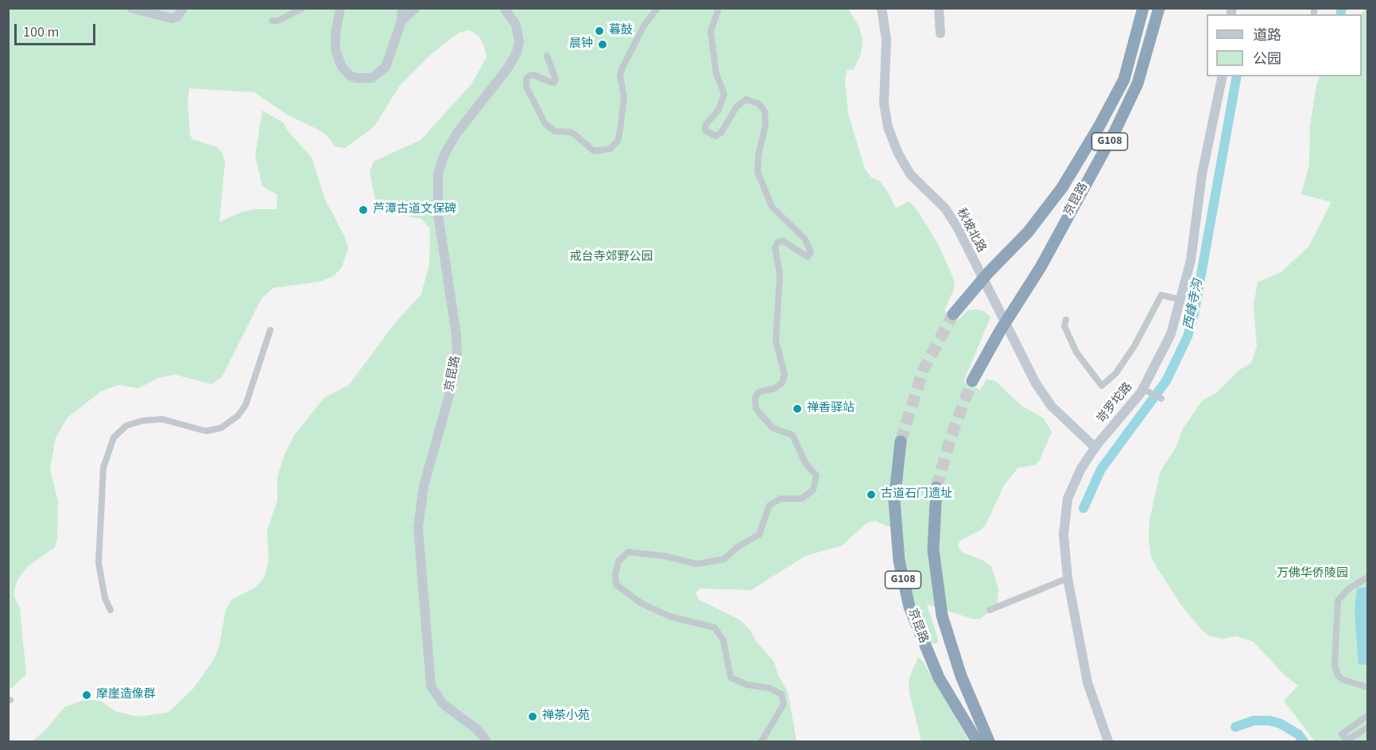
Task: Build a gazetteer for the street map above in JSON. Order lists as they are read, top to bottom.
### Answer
{
  "streets": {
    "highway": ["G108", "京昆路"],
    "street": ["秋坡北路", "岢罗坨路"]
  },
  "crossings": [
    ["秋坡北路", "岢罗坨路"]
  ],
  "water": ["西峰寺沟"],
  "parks": ["戒台寺郊野公园", "万佛华侨陵园"],
  "places": [
    "暮鼓",
    "晨钟",
    "芦潭古道文保碑",
    "禅香驿站",
    "古道石门遗址",
    "摩崖造像群",
    "禅茶小苑"
  ],
  "legend": ["道路", "公园"],
  "scale_bar": "100 m"
}
